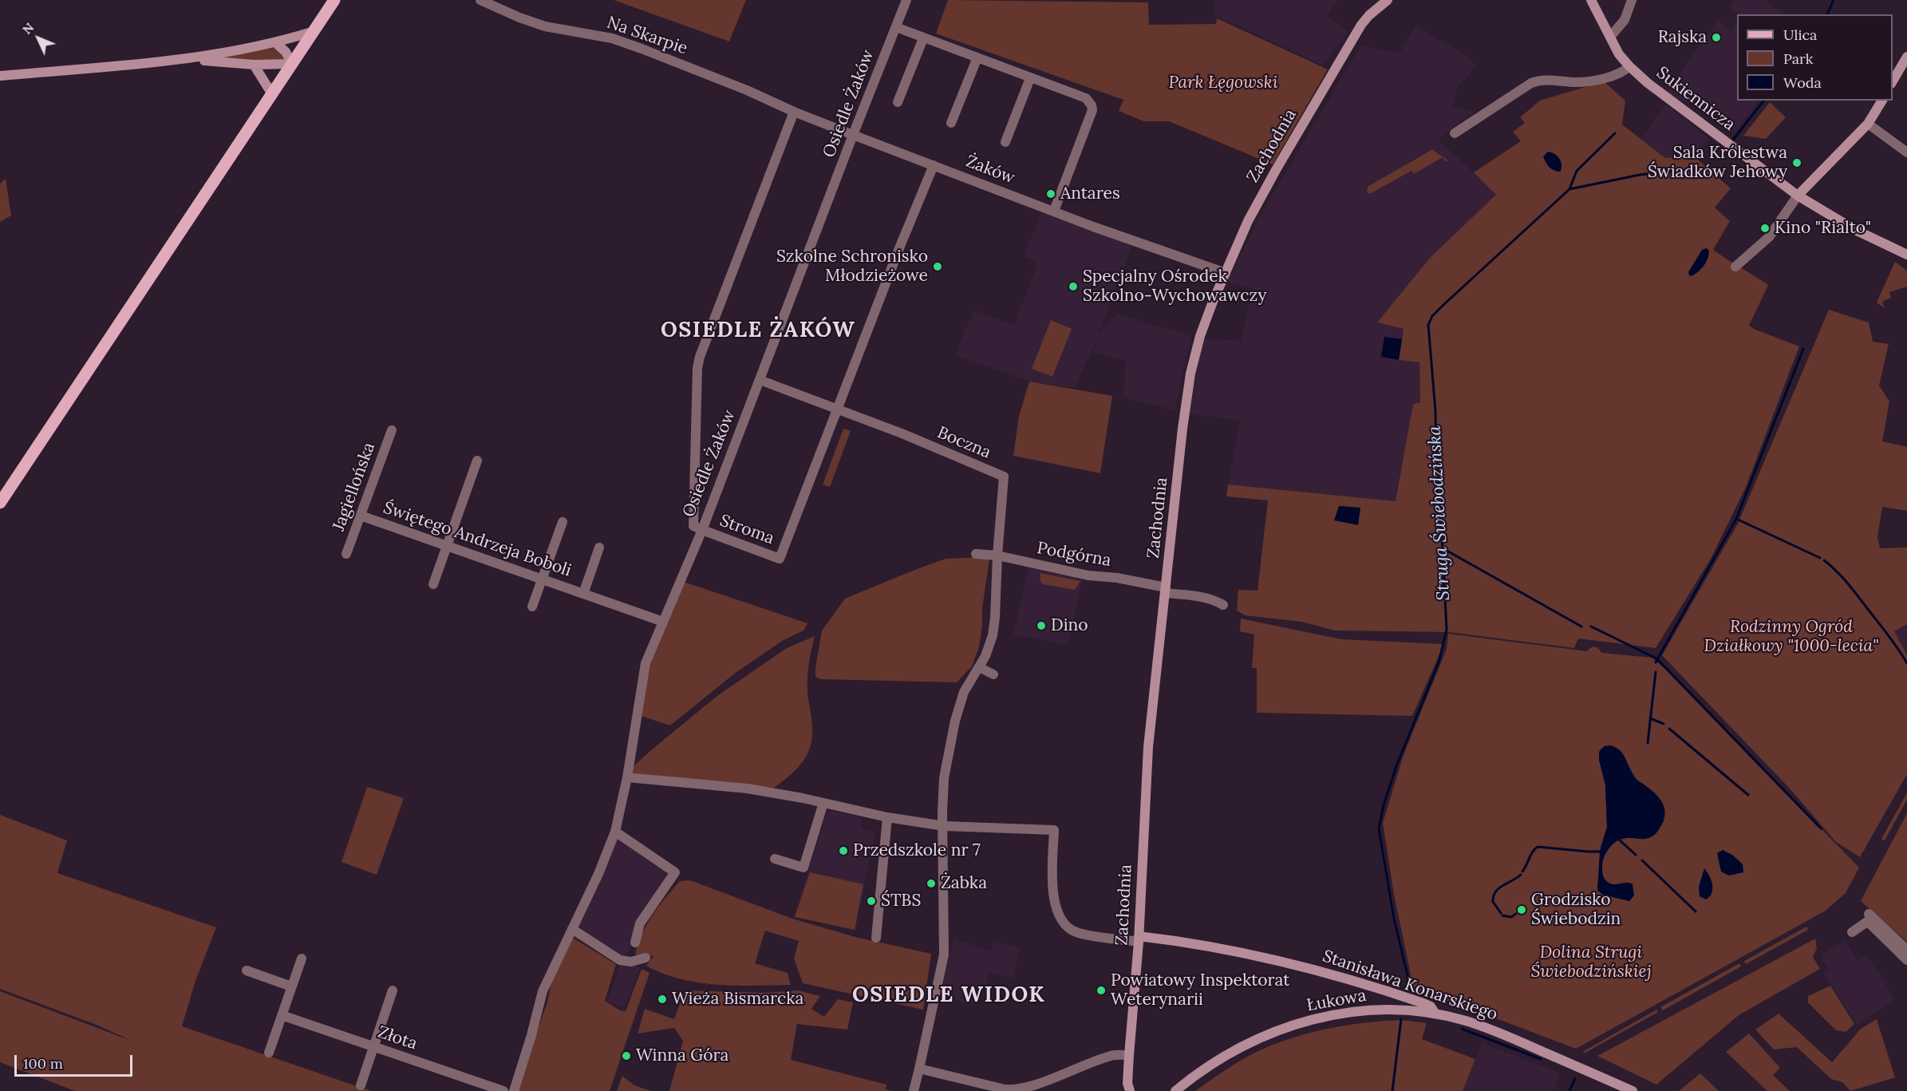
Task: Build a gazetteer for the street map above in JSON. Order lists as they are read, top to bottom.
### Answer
{
  "streets": {
    "street": [
      "Na Skarpie",
      "Sukiennicza",
      "Osiedle Żaków",
      "Zachodnia",
      "Żaków",
      "Boczna",
      "Jagiellońska",
      "Stroma",
      "Świętego Andrzeja Boboli",
      "Podgórna",
      "Stanisława Konarskiego",
      "Łukowa",
      "Złota"
    ]
  },
  "crossings": [
    ["Na Skarpie", "Żaków"],
    ["Osiedle Żaków", "Żaków"],
    ["Osiedle Żaków", "Stroma"],
    ["Zachodnia", "Żaków"],
    ["Zachodnia", "Podgórna"],
    ["Zachodnia", "Stanisława Konarskiego"],
    ["Boczna", "Stroma"],
    ["Boczna", "Podgórna"],
    ["Jagiellońska", "Świętego Andrzeja Boboli"],
    ["Stanisława Konarskiego", "Łukowa"]
  ],
  "districts": ["OSIEDLE ŻAKÓW", "OSIEDLE WIDOK"],
  "water": ["Struga Świebodzińska"],
  "parks": ["Park Łęgowski", "Rodzinny Ogród Działkowy \"1000-lecia\"", "Dolina Strugi Świebodzińskiej"],
  "places": [
    "Rajska",
    "Sala Królestwa Świadków Jehowy",
    "Antares",
    "Kino \"Rialto\"",
    "Szkolne Schronisko Młodzieżowe",
    "Specjalny Ośrodek Szkolno-Wychowawczy",
    "Dino",
    "Przedszkole nr 7",
    "Żabka",
    "ŚTBS",
    "Grodzisko Świebodzin",
    "Powiatowy Inspektorat Weterynarii",
    "Wieża Bismarcka",
    "Winna Góra"
  ],
  "legend": ["Ulica", "Park", "Woda"],
  "scale_bar": "100 m",
  "north": "top left"
}
